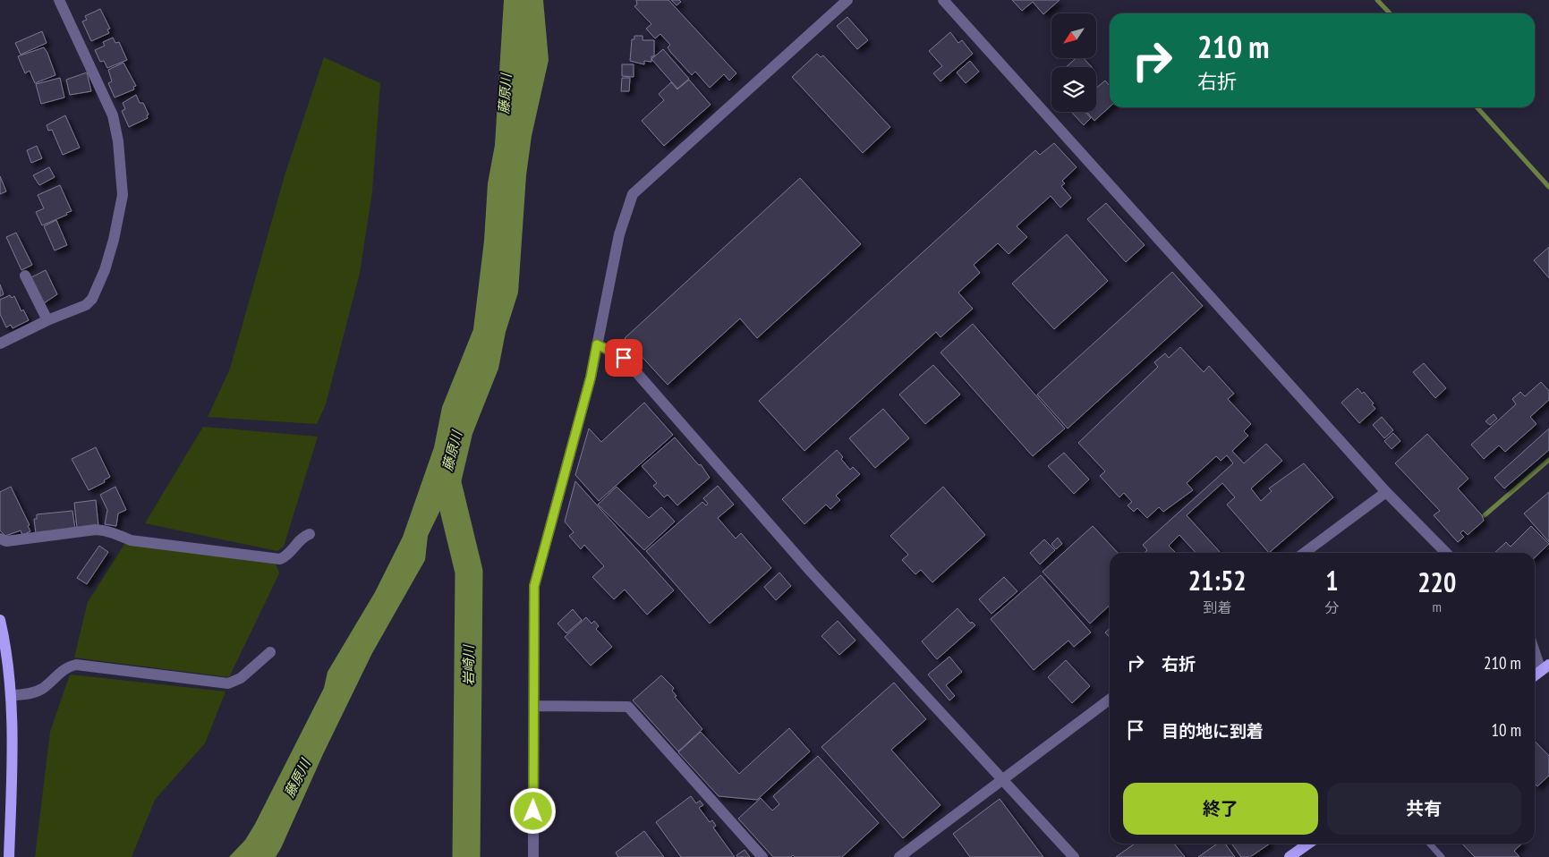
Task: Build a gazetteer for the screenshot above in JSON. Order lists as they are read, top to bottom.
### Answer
{
  "water": ["藤原川", "岩崎川"],
  "north": "bottom left",
  "page": {
    "turn": ["210 m", "右折"],
    "eta": [
      "21:52",
      "到着",
      "1",
      "分",
      "220",
      "m"
    ],
    "list": [
      {
        "name": "右折",
        "value": "210 m"
      },
      {
        "name": "目的地に到着",
        "value": "10 m"
      }
    ],
    "buttons": ["終了", "共有"]
  }
}
